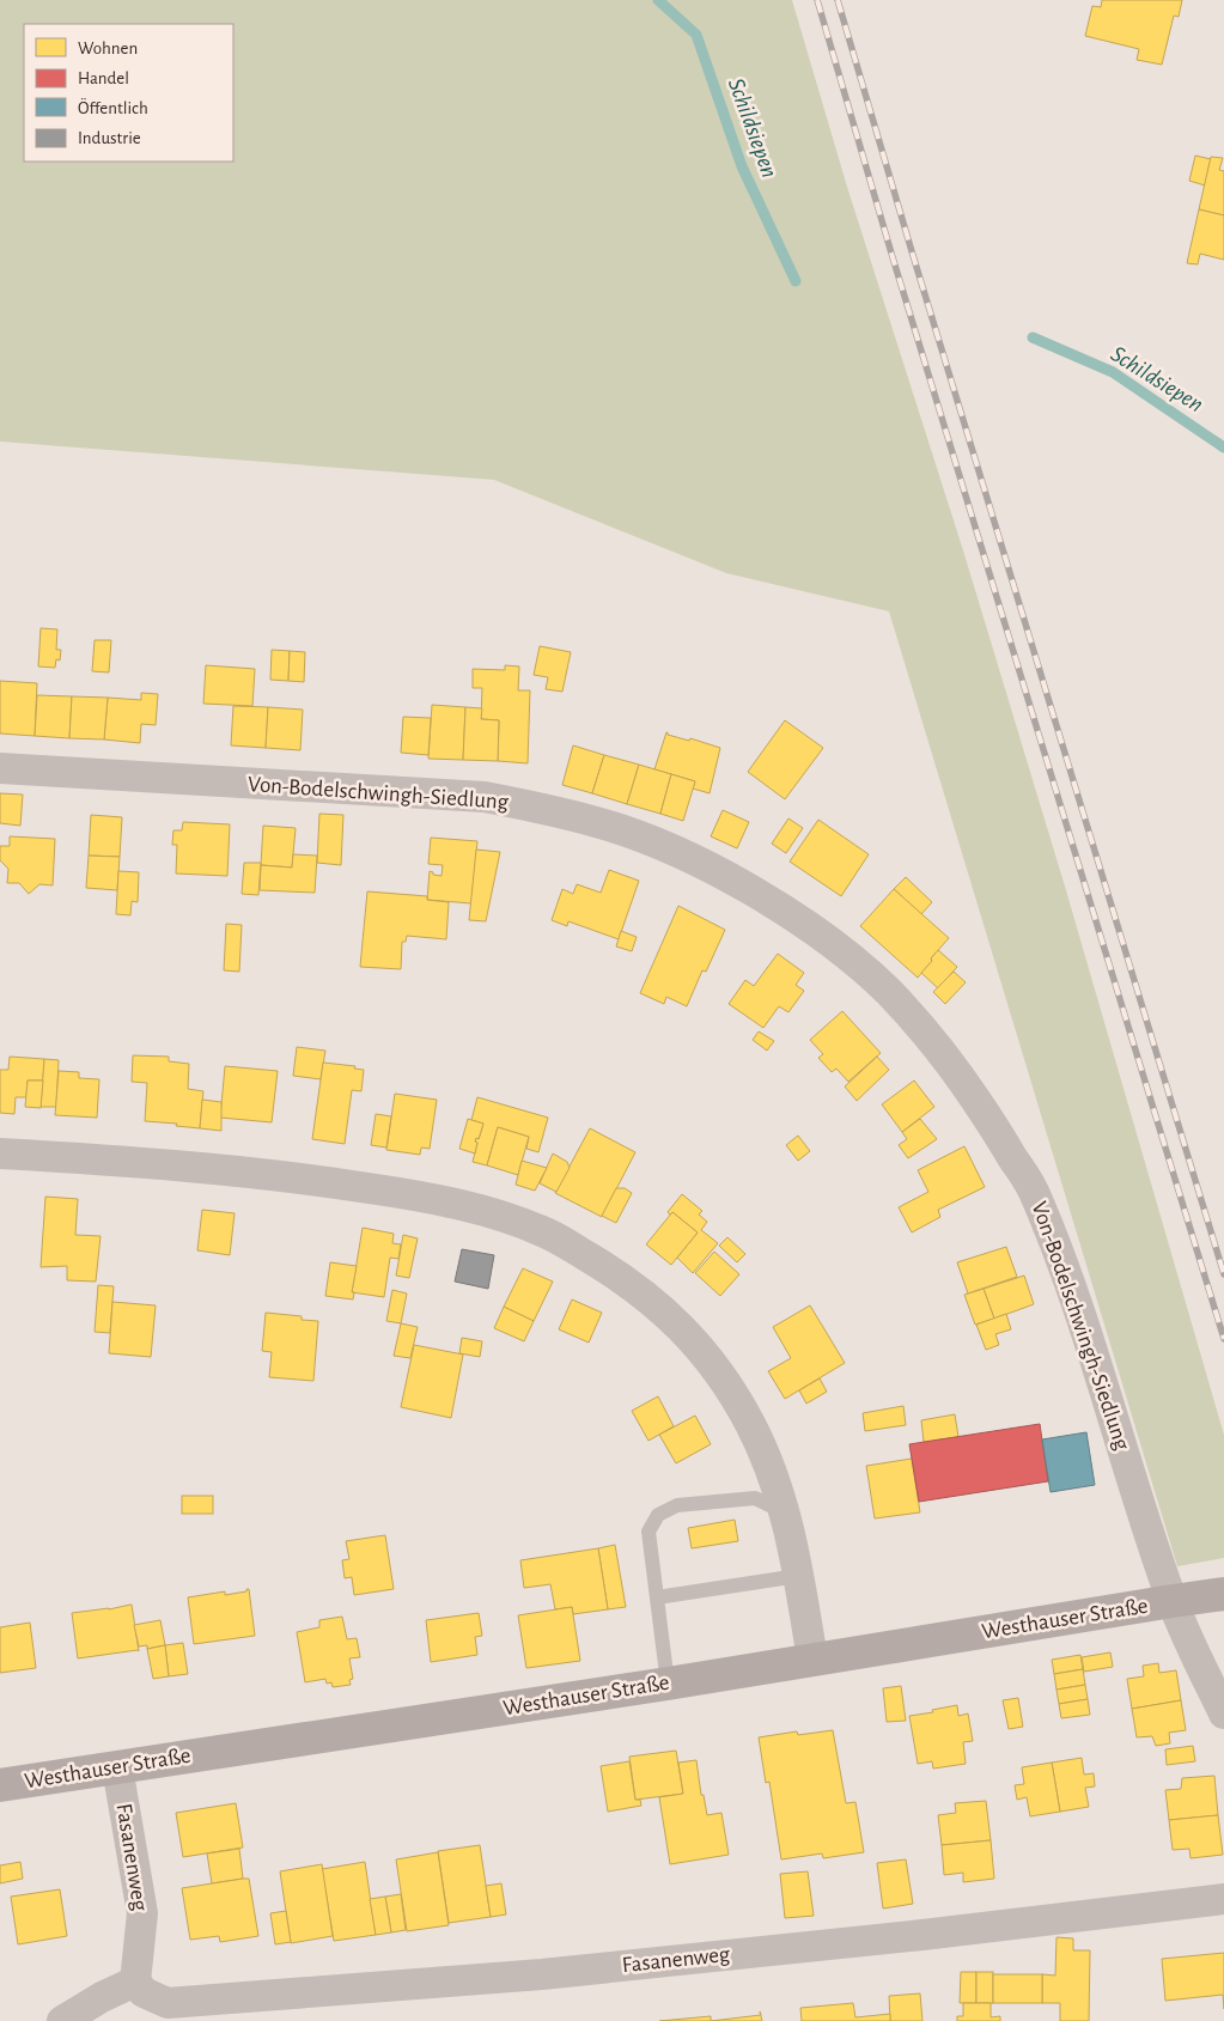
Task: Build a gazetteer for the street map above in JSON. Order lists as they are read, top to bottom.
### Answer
{
  "streets": {
    "main road": ["Westhauser Straße"],
    "street": ["Von-Bodelschwingh-Siedlung", "Fasanenweg"]
  },
  "crossings": [
    ["Von-Bodelschwingh-Siedlung", "Westhauser Straße"],
    ["Westhauser Straße", "Fasanenweg"]
  ],
  "water": ["Schildsiepen"],
  "legend": [
    "Wohnen",
    "Handel",
    "Öffentlich",
    "Industrie"
  ]
}
